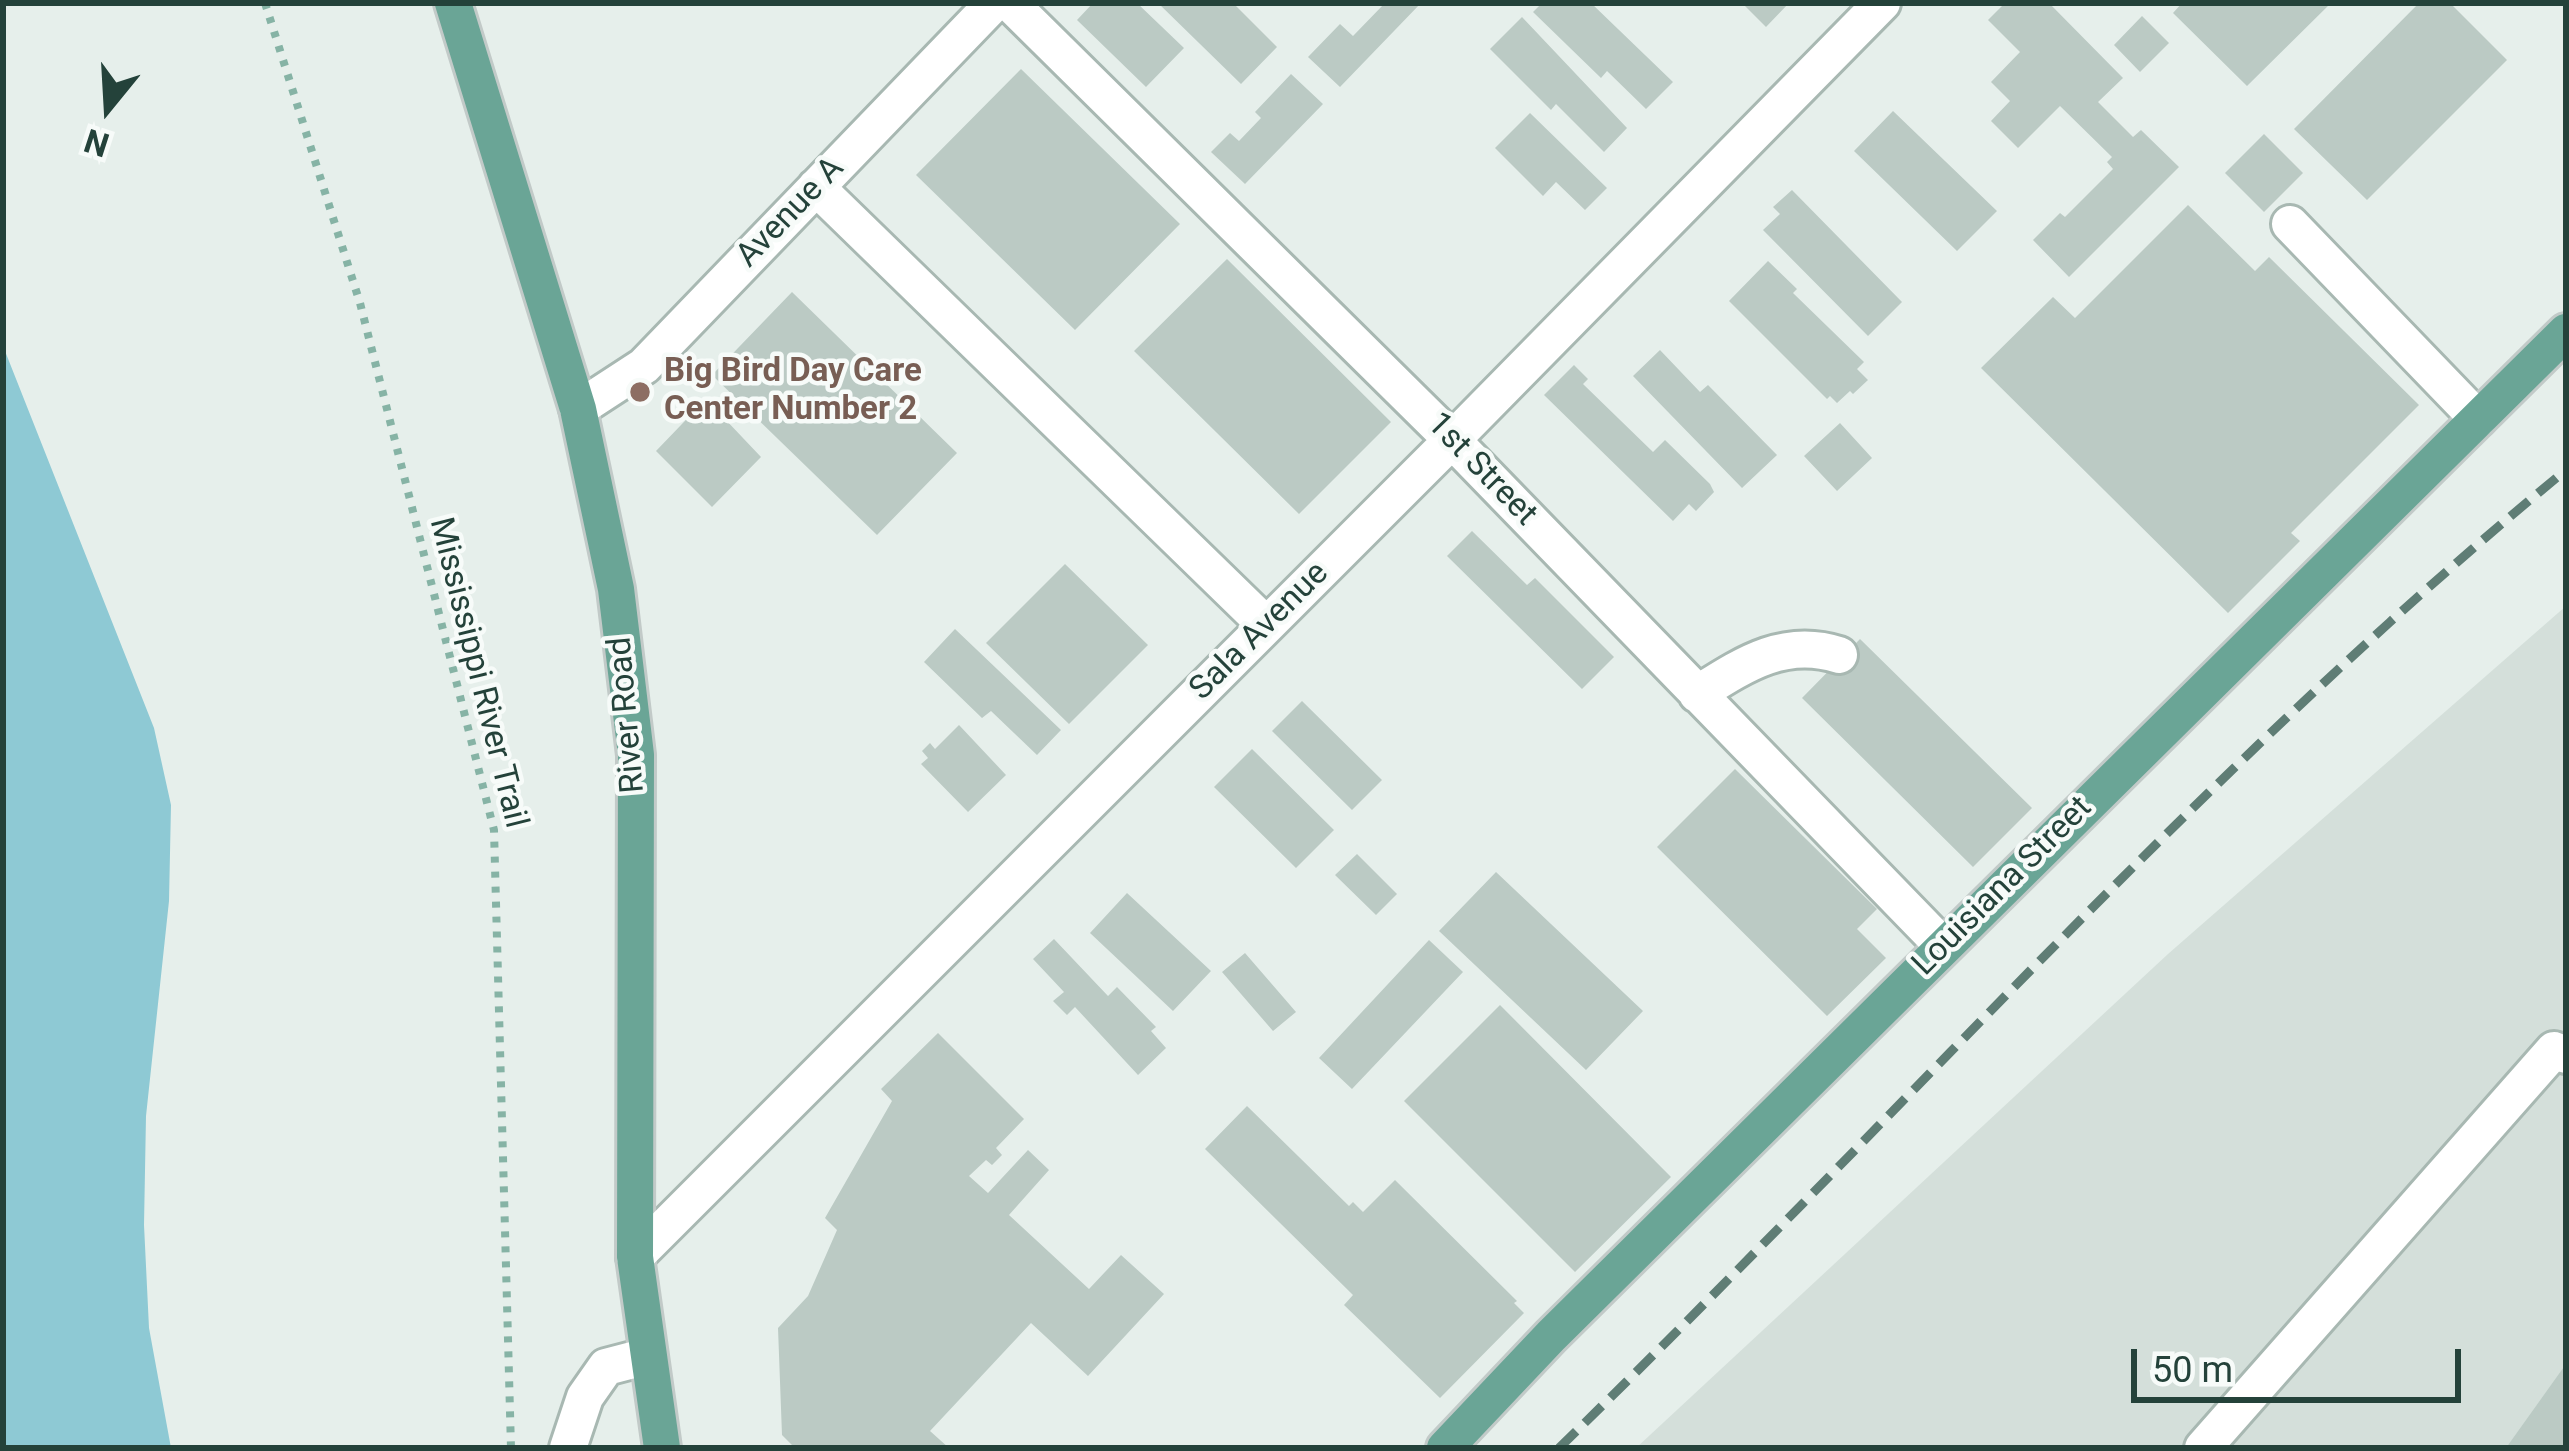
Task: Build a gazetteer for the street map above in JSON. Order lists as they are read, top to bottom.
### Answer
{
  "streets": {
    "main road": ["River Road", "Louisiana Street"],
    "street": ["Avenue A", "1st Street", "Sala Avenue"],
    "path": ["Mississippi River Trail"]
  },
  "crossings": [
    ["Avenue A", "River Road"],
    ["1st Street", "Sala Avenue"],
    ["1st Street", "Louisiana Street"],
    ["Sala Avenue", "River Road"]
  ],
  "places": ["Big Bird Day Care Center Number 2"],
  "scale_bar": "50 m",
  "north": "bottom"
}
